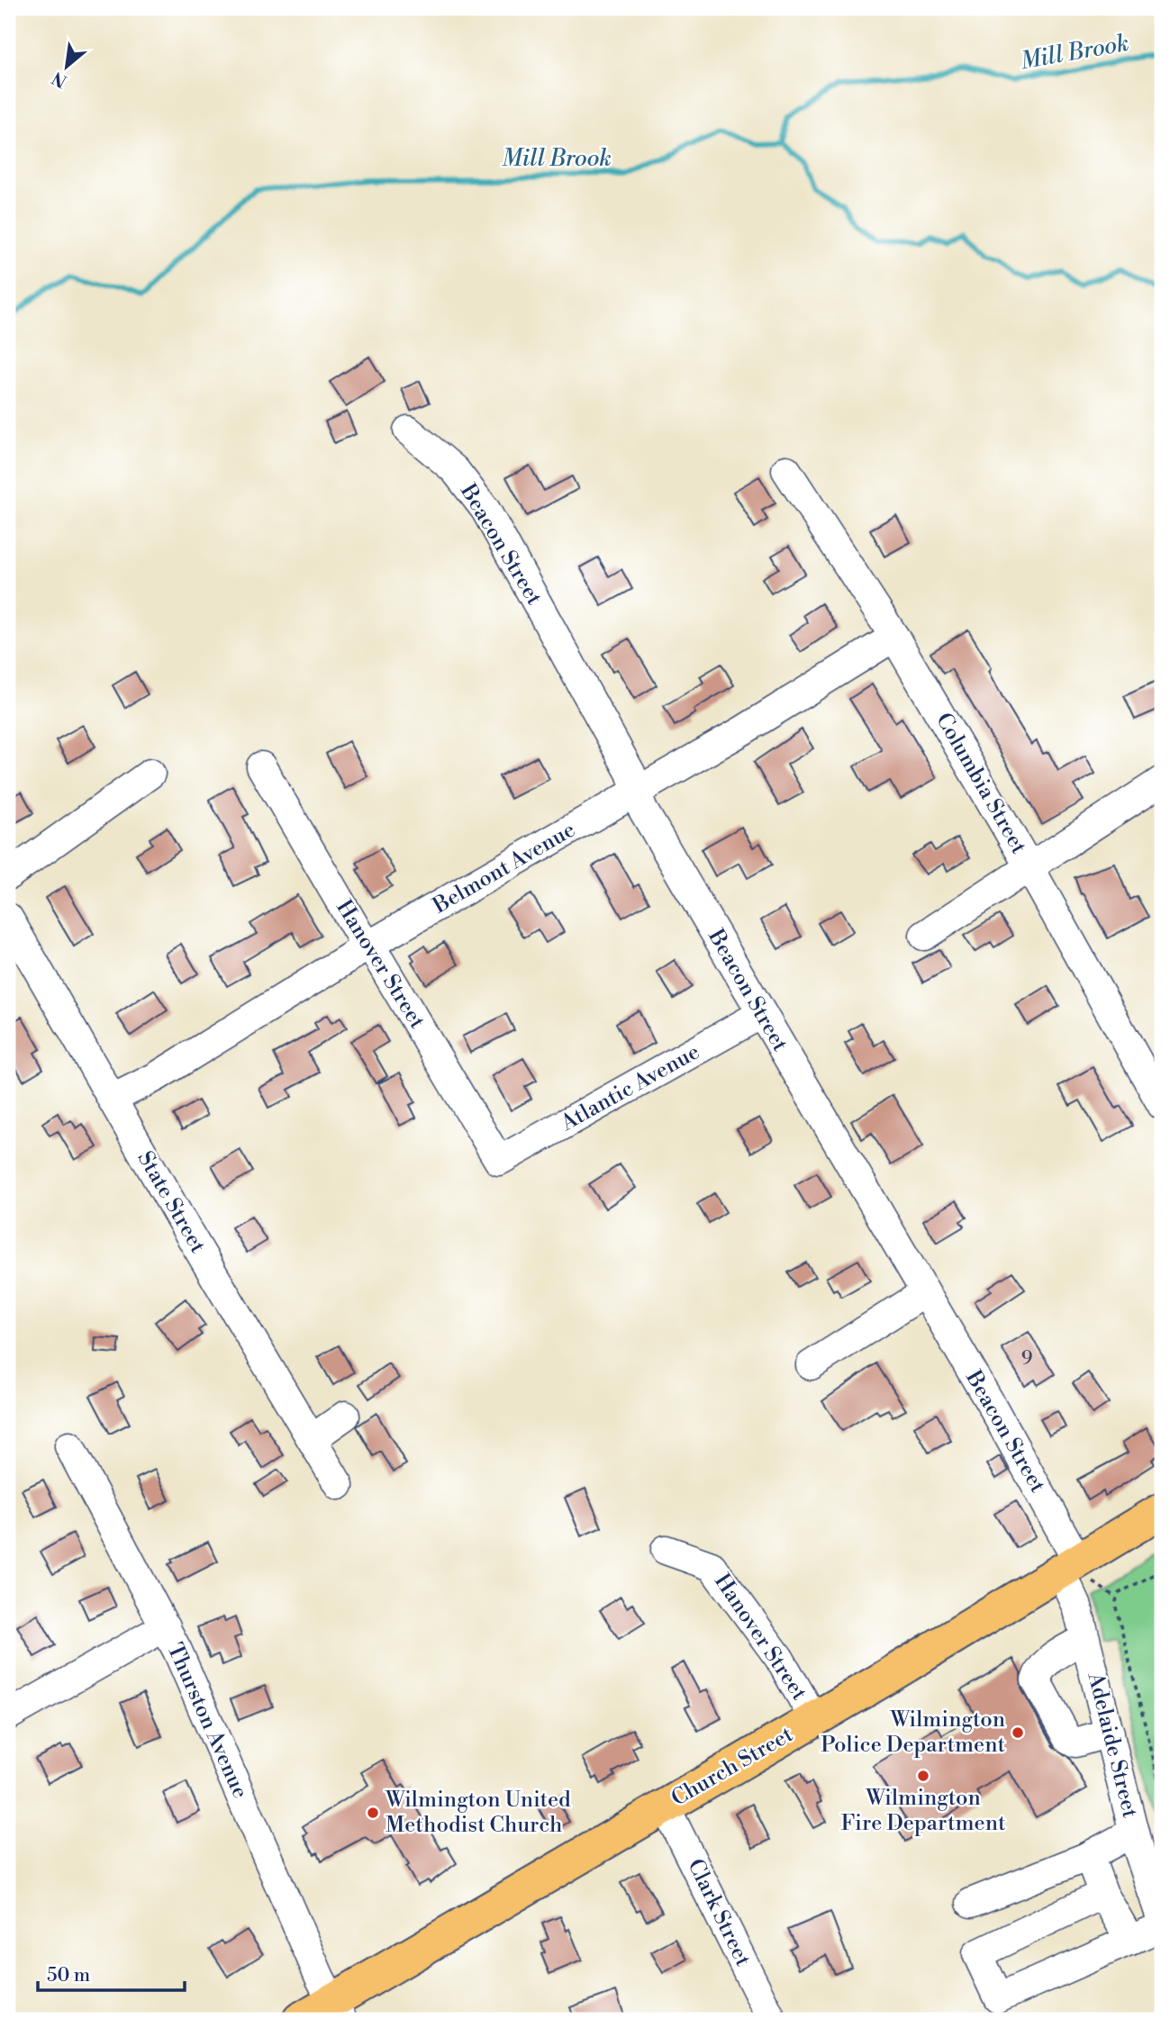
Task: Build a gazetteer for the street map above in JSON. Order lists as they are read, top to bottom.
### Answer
{
  "streets": {
    "main road": ["Church Street"],
    "street": [
      "Beacon Street",
      "Columbia Street",
      "Belmont Avenue",
      "Hanover Street",
      "Atlantic Avenue",
      "State Street",
      "Thurston Avenue",
      "Adelaide Street",
      "Clark Street"
    ]
  },
  "crossings": [
    ["Beacon Street", "Belmont Avenue"],
    ["Beacon Street", "Atlantic Avenue"],
    ["Beacon Street", "Adelaide Street"],
    ["Beacon Street", "Church Street"],
    ["Columbia Street", "Belmont Avenue"],
    ["Belmont Avenue", "Hanover Street"],
    ["Belmont Avenue", "State Street"],
    ["Hanover Street", "Atlantic Avenue"],
    ["Hanover Street", "Church Street"],
    ["Thurston Avenue", "Church Street"],
    ["Adelaide Street", "Church Street"],
    ["Church Street", "Clark Street"]
  ],
  "water": ["Mill Brook"],
  "places": ["Wilmington Police Department", "Wilmington Fire Department", "Wilmington United Methodist Church"],
  "house_numbers": ["9"],
  "scale_bar": "50 m",
  "north": "bottom left"
}
